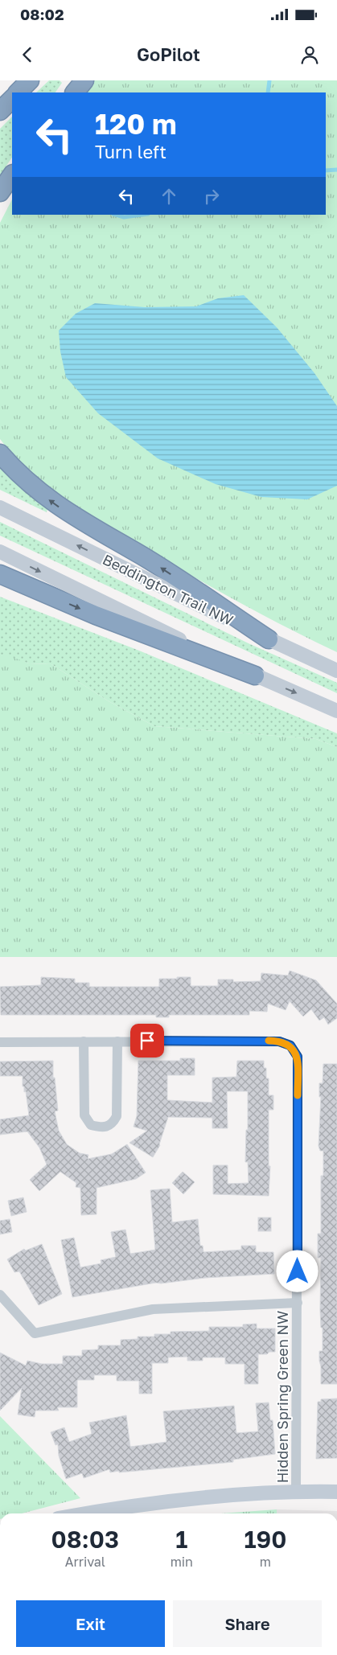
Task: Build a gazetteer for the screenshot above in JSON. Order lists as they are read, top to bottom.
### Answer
{
  "streets": {
    "main road": ["Beddington Trail NW"],
    "street": ["Hidden Spring Green NW"]
  },
  "page": {
    "status": "08:02",
    "header": "GoPilot",
    "turn": ["120 m", "Turn left"],
    "eta": [
      "08:03",
      "Arrival",
      "1",
      "min",
      "190",
      "m"
    ],
    "buttons": ["Exit", "Share"]
  }
}
